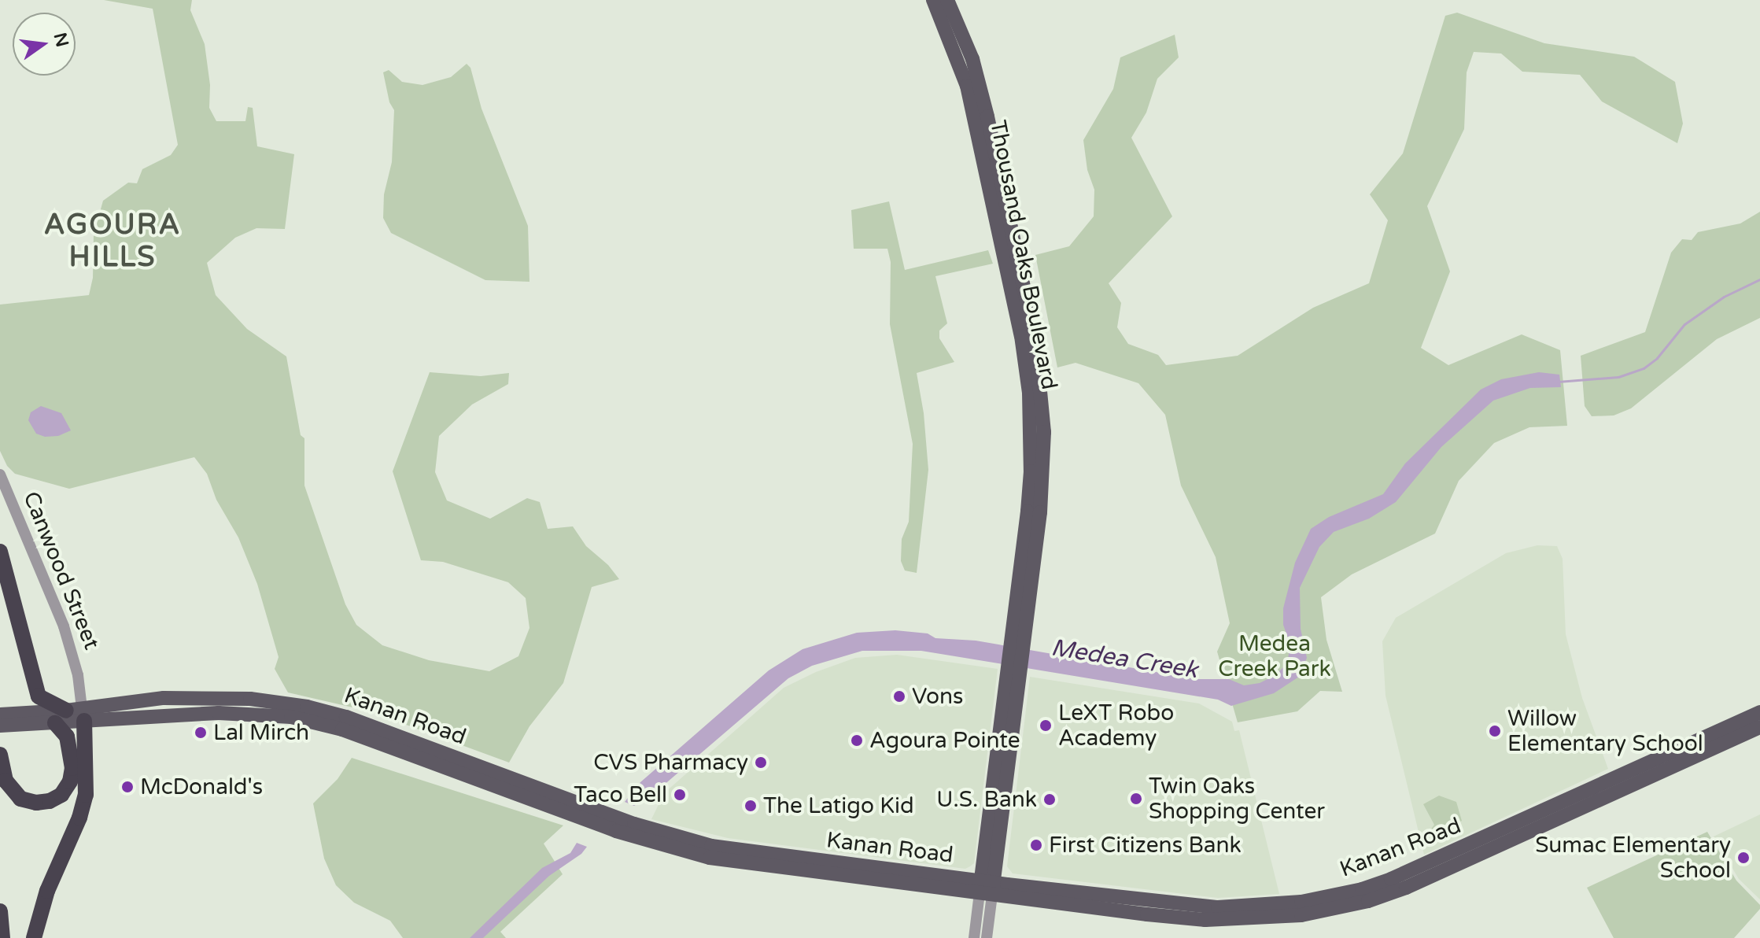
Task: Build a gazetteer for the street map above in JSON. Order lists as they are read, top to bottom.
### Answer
{
  "streets": {
    "main road": ["Thousand Oaks Boulevard", "Kanan Road"],
    "street": ["Canwood Street"]
  },
  "crossings": [
    ["Thousand Oaks Boulevard", "Kanan Road"],
    ["Canwood Street", "Kanan Road"]
  ],
  "districts": ["AGOURA HILLS"],
  "water": ["Medea Creek"],
  "parks": ["Medea Creek Park"],
  "places": [
    "Vons",
    "LeXT Robo Academy",
    "Willow Elementary School",
    "Lal Mirch",
    "Agoura Pointe",
    "CVS Pharmacy",
    "McDonald's",
    "Taco Bell",
    "Twin Oaks Shopping Center",
    "U.S. Bank",
    "The Latigo Kid",
    "First Citizens Bank",
    "Sumac Elementary School"
  ],
  "north": "right"
}
